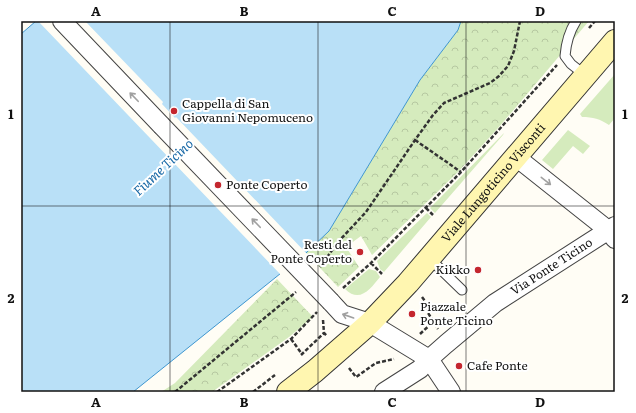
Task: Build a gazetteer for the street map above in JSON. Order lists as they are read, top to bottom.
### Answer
{
  "streets": {
    "main road": ["Viale Lungoticino Visconti"],
    "street": ["Via Ponte Ticino"]
  },
  "water": ["Fiume Ticino"],
  "places": [
    "Cappella di San Giovanni Nepomuceno",
    "Ponte Coperto",
    "Resti del Ponte Coperto",
    "Kikko",
    "Piazzale Ponte Ticino",
    "Cafe Ponte"
  ],
  "grid": {
    "columns": [
      "A",
      "B",
      "C",
      "D"
    ],
    "rows": ["1", "2"]
  }
}
